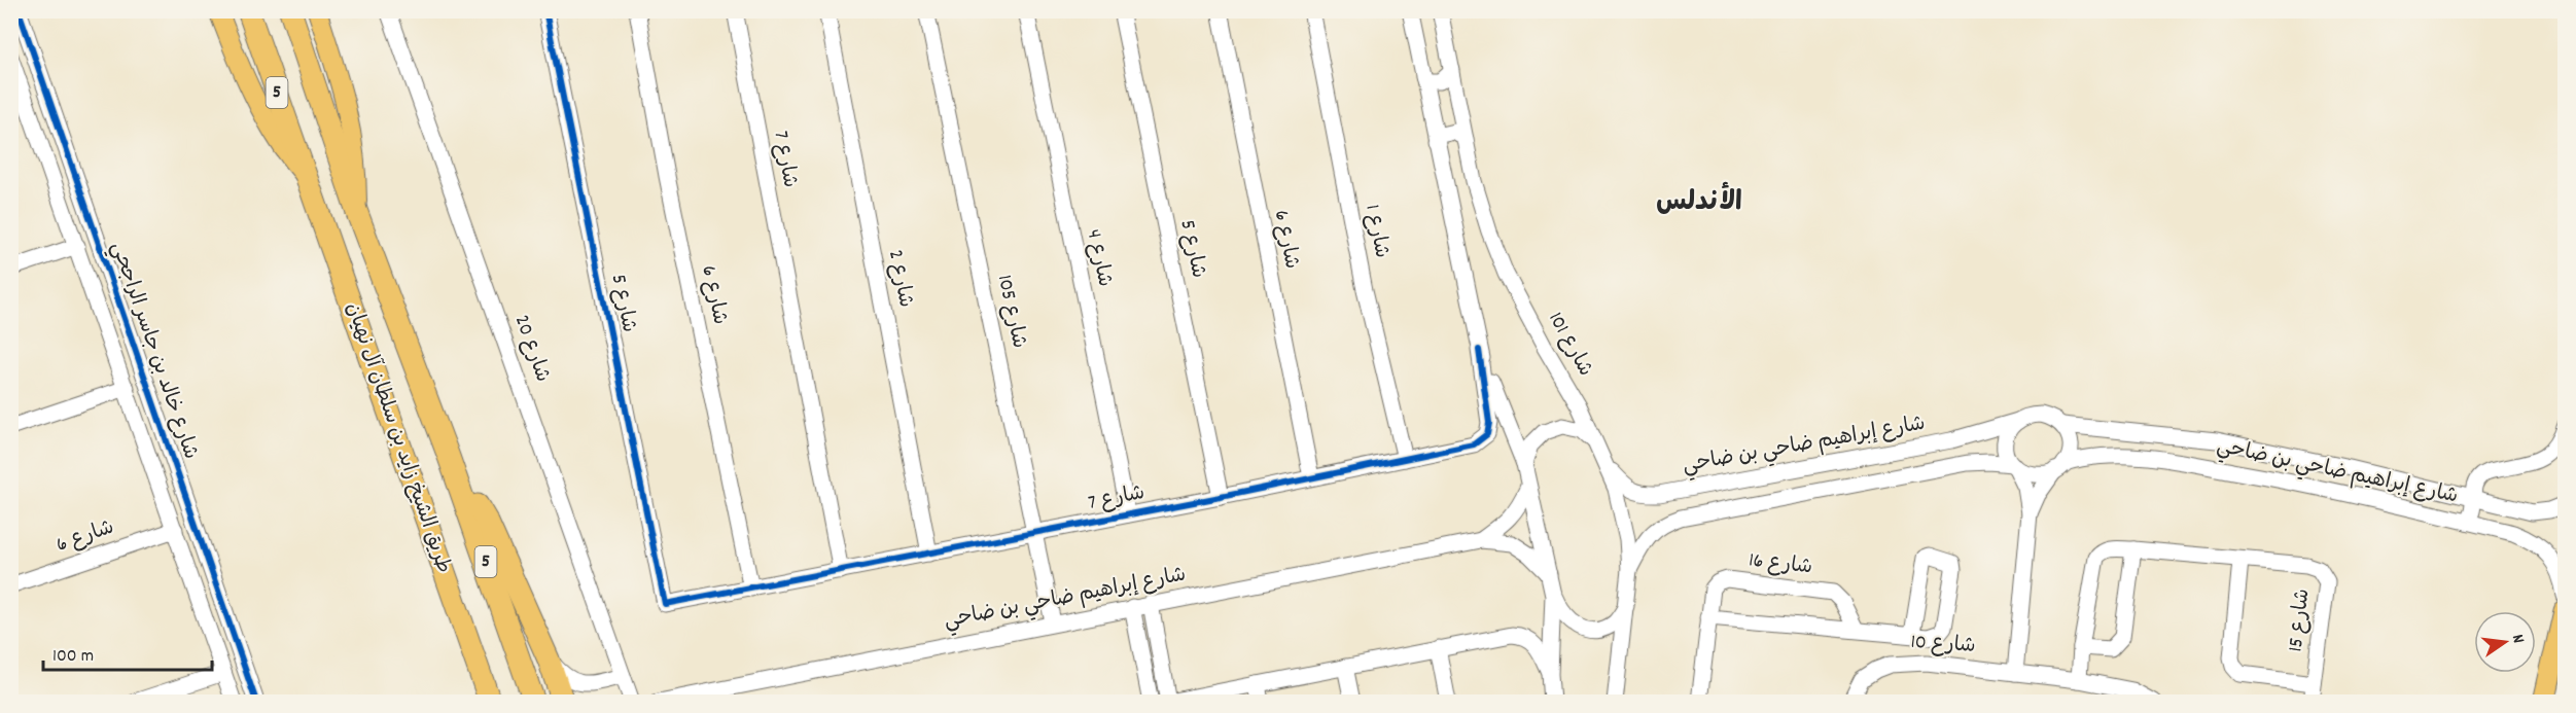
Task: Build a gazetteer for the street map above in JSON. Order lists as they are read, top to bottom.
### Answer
{
  "streets": {
    "highway": ["5", "طريق الشيخ زايد بن سلطان آل نهيان"],
    "street": [
      "شارع 7",
      "شارع 1",
      "شارع 6",
      "شارع 5",
      "شارع 4",
      "شارع 2",
      "شارع 105",
      "شارع 101",
      "شارع 20",
      "شارع خالد بن جاسر الراجحي",
      "شارع إبراهيم ضاحي بن ضاحي",
      "شارع 16",
      "شارع 15",
      "شارع 10"
    ]
  },
  "crossings": [
    ["شارع 7", "شارع 1"],
    ["شارع 7", "شارع 6"],
    ["شارع 7", "شارع 5"],
    ["شارع 7", "شارع 4"],
    ["شارع 7", "شارع 2"],
    ["شارع 7", "شارع 105"],
    ["شارع 6", "شارع خالد بن جاسر الراجحي"],
    ["شارع 105", "شارع إبراهيم ضاحي بن ضاحي"],
    ["شارع 101", "شارع إبراهيم ضاحي بن ضاحي"],
    ["شارع 15", "شارع 10"]
  ],
  "districts": ["الأندلس"],
  "scale_bar": "100 m",
  "north": "right"
}
